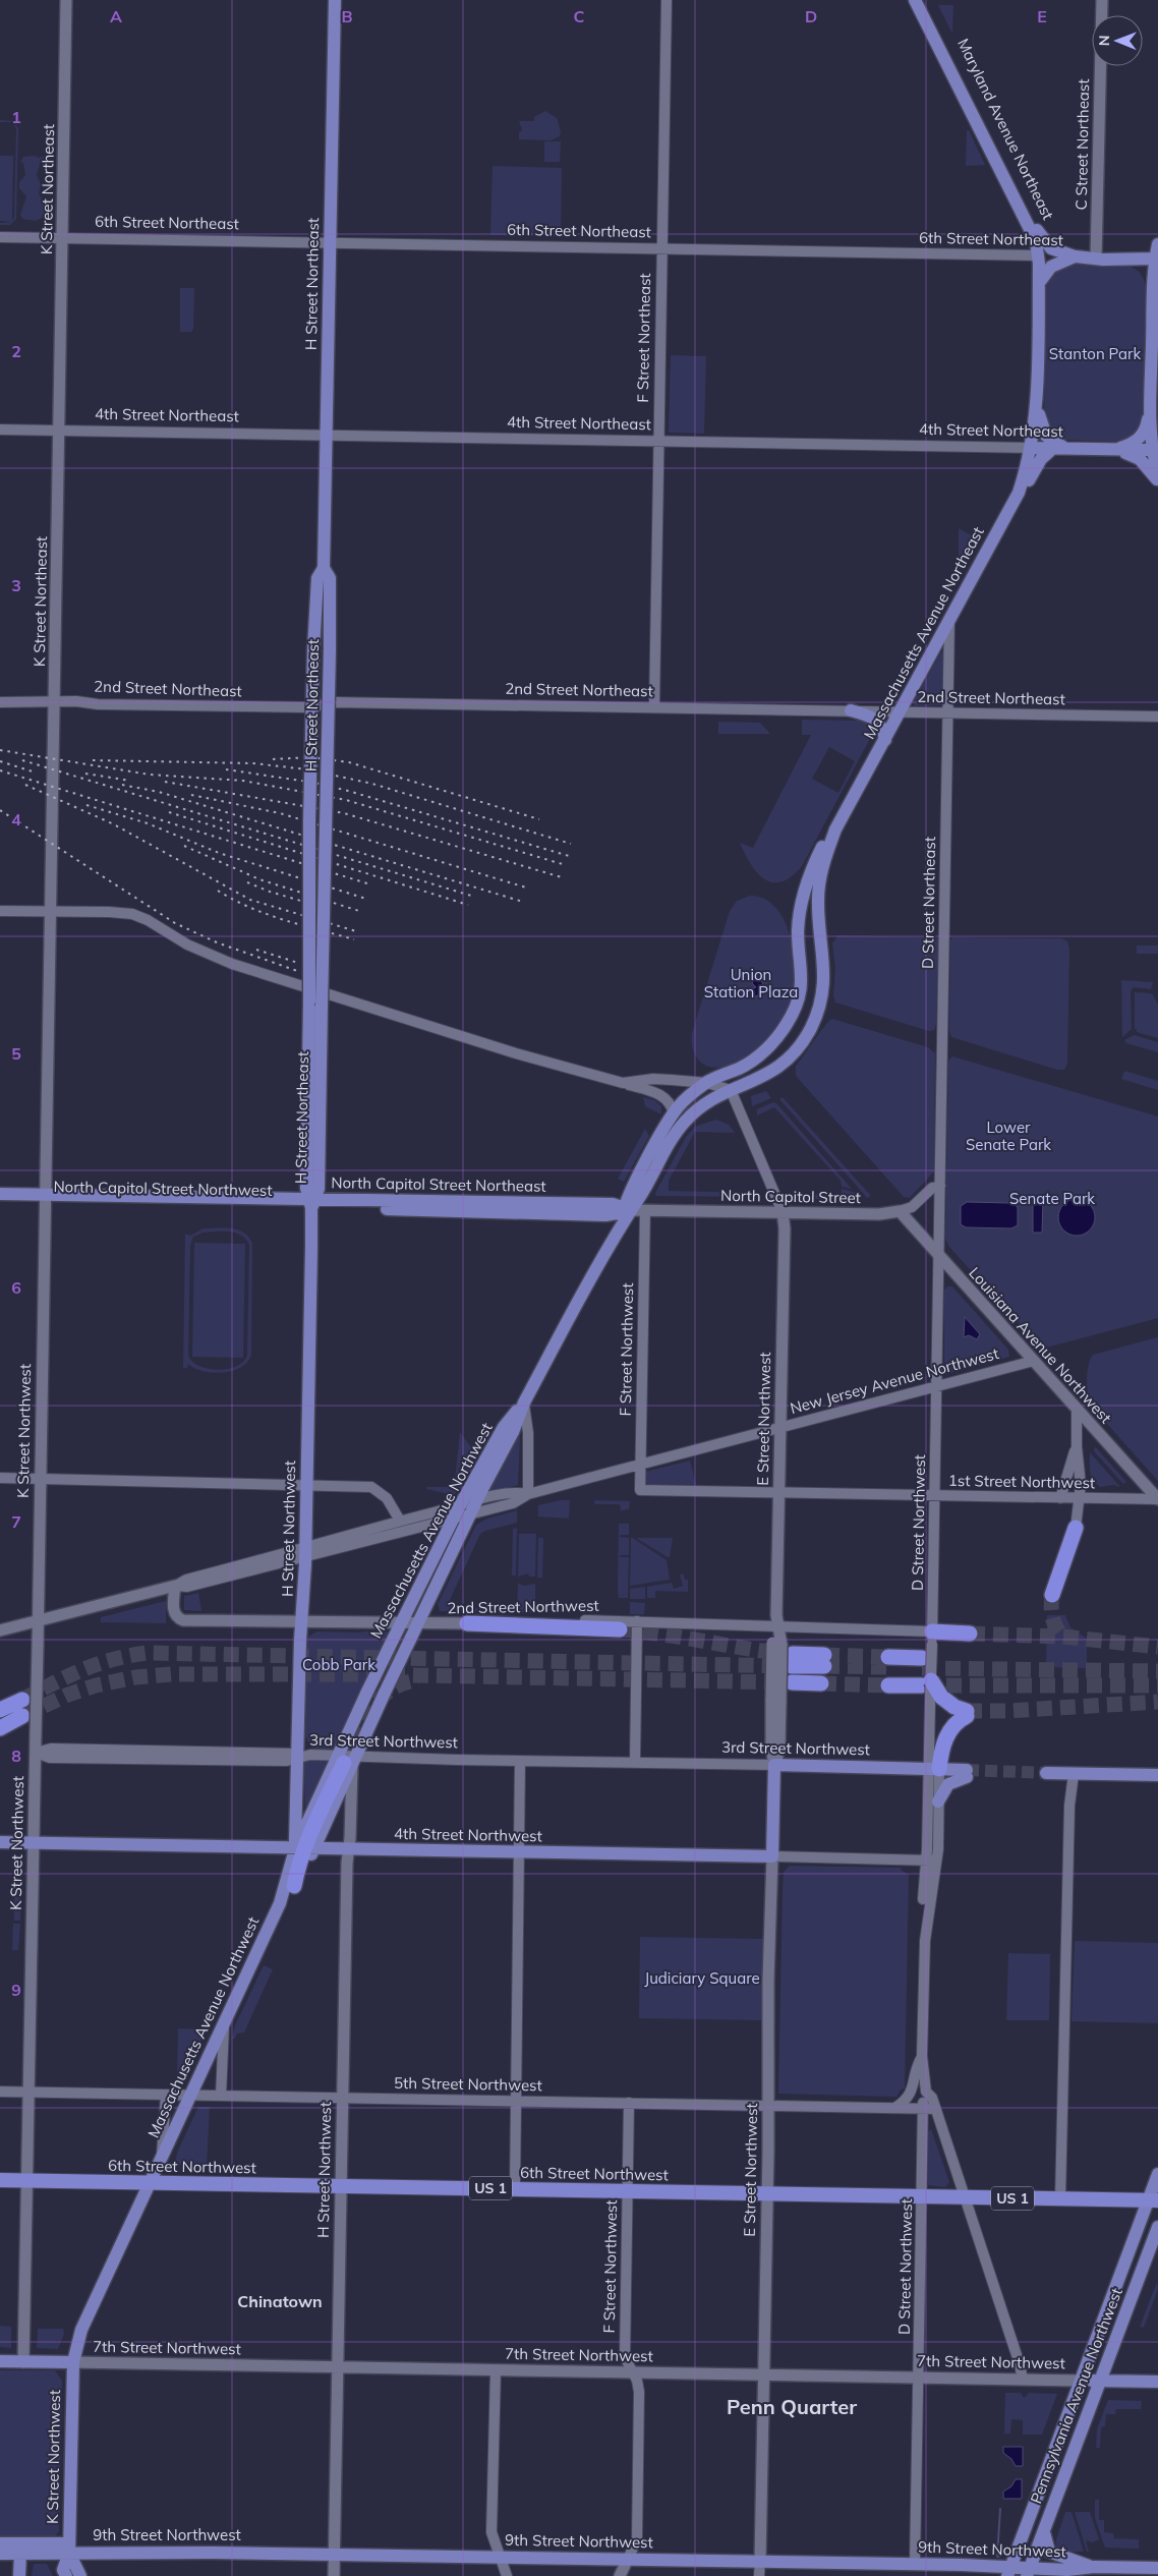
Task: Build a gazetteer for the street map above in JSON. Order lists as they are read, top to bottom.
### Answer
{
  "streets": {
    "highway": ["6th Street Northwest", "US 1"],
    "main road": [
      "Maryland Avenue Northeast",
      "C Street Northeast",
      "K Street Northeast",
      "6th Street Northeast",
      "H Street Northeast",
      "4th Street Northeast",
      "Massachusetts Avenue Northeast",
      "North Capitol Street Northeast",
      "North Capitol Street Northwest",
      "North Capitol Street",
      "Louisiana Avenue Northwest",
      "F Street Northwest",
      "New Jersey Avenue Northwest",
      "E Street Northwest",
      "K Street Northwest",
      "H Street Northwest",
      "Massachusetts Avenue Northwest",
      "2nd Street Northwest",
      "3rd Street Northwest",
      "4th Street Northwest",
      "7th Street Northwest",
      "Pennsylvania Avenue Northwest",
      "9th Street Northwest"
    ],
    "street": [
      "F Street Northeast",
      "2nd Street Northeast",
      "D Street Northeast",
      "1st Street Northwest",
      "D Street Northwest",
      "5th Street Northwest"
    ]
  },
  "crossings": [
    ["Maryland Avenue Northeast", "6th Street Northeast"],
    ["C Street Northeast", "6th Street Northeast"],
    ["K Street Northeast", "6th Street Northeast"],
    ["K Street Northeast", "4th Street Northeast"],
    ["K Street Northeast", "2nd Street Northeast"],
    ["K Street Northeast", "North Capitol Street Northwest"],
    ["K Street Northeast", "K Street Northwest"],
    ["6th Street Northeast", "H Street Northeast"],
    ["6th Street Northeast", "F Street Northeast"],
    ["H Street Northeast", "4th Street Northeast"],
    ["H Street Northeast", "North Capitol Street Northeast"],
    ["H Street Northeast", "North Capitol Street Northwest"],
    ["H Street Northeast", "H Street Northwest"],
    ["F Street Northeast", "4th Street Northeast"],
    ["F Street Northeast", "2nd Street Northeast"],
    ["4th Street Northeast", "Massachusetts Avenue Northeast"],
    ["Massachusetts Avenue Northeast", "2nd Street Northeast"],
    ["Massachusetts Avenue Northeast", "D Street Northeast"],
    ["2nd Street Northeast", "D Street Northeast"],
    ["D Street Northeast", "North Capitol Street"],
    ["D Street Northeast", "D Street Northwest"],
    ["North Capitol Street Northeast", "North Capitol Street Northwest"],
    ["North Capitol Street Northeast", "North Capitol Street"],
    ["North Capitol Street Northeast", "H Street Northwest"],
    ["North Capitol Street Northeast", "Massachusetts Avenue Northwest"],
    ["North Capitol Street Northwest", "K Street Northwest"],
    ["North Capitol Street Northwest", "H Street Northwest"],
    ["North Capitol Street", "Louisiana Avenue Northwest"],
    ["North Capitol Street", "F Street Northwest"],
    ["North Capitol Street", "E Street Northwest"],
    ["North Capitol Street", "D Street Northwest"],
    ["North Capitol Street", "Massachusetts Avenue Northwest"],
    ["Louisiana Avenue Northwest", "New Jersey Avenue Northwest"],
    ["Louisiana Avenue Northwest", "1st Street Northwest"],
    ["Louisiana Avenue Northwest", "D Street Northwest"],
    ["F Street Northwest", "New Jersey Avenue Northwest"],
    ["F Street Northwest", "1st Street Northwest"],
    ["F Street Northwest", "5th Street Northwest"],
    ["F Street Northwest", "6th Street Northwest"],
    ["F Street Northwest", "7th Street Northwest"],
    ["F Street Northwest", "9th Street Northwest"],
    ["New Jersey Avenue Northwest", "E Street Northwest"],
    ["New Jersey Avenue Northwest", "K Street Northwest"],
    ["New Jersey Avenue Northwest", "D Street Northwest"],
    ["New Jersey Avenue Northwest", "H Street Northwest"],
    ["New Jersey Avenue Northwest", "Massachusetts Avenue Northwest"],
    ["New Jersey Avenue Northwest", "2nd Street Northwest"],
    ["E Street Northwest", "1st Street Northwest"],
    ["E Street Northwest", "2nd Street Northwest"],
    ["E Street Northwest", "3rd Street Northwest"],
    ["E Street Northwest", "4th Street Northwest"],
    ["E Street Northwest", "5th Street Northwest"],
    ["E Street Northwest", "6th Street Northwest"],
    ["E Street Northwest", "7th Street Northwest"],
    ["E Street Northwest", "9th Street Northwest"],
    ["K Street Northwest", "Massachusetts Avenue Northwest"],
    ["K Street Northwest", "3rd Street Northwest"],
    ["K Street Northwest", "4th Street Northwest"],
    ["K Street Northwest", "5th Street Northwest"],
    ["K Street Northwest", "6th Street Northwest"],
    ["K Street Northwest", "7th Street Northwest"],
    ["K Street Northwest", "9th Street Northwest"],
    ["1st Street Northwest", "D Street Northwest"],
    ["D Street Northwest", "2nd Street Northwest"],
    ["D Street Northwest", "5th Street Northwest"],
    ["D Street Northwest", "6th Street Northwest"],
    ["D Street Northwest", "7th Street Northwest"],
    ["D Street Northwest", "9th Street Northwest"],
    ["H Street Northwest", "Massachusetts Avenue Northwest"],
    ["H Street Northwest", "2nd Street Northwest"],
    ["H Street Northwest", "3rd Street Northwest"],
    ["H Street Northwest", "4th Street Northwest"],
    ["H Street Northwest", "5th Street Northwest"],
    ["H Street Northwest", "6th Street Northwest"],
    ["H Street Northwest", "7th Street Northwest"],
    ["H Street Northwest", "9th Street Northwest"],
    ["Massachusetts Avenue Northwest", "2nd Street Northwest"],
    ["Massachusetts Avenue Northwest", "3rd Street Northwest"],
    ["Massachusetts Avenue Northwest", "4th Street Northwest"],
    ["Massachusetts Avenue Northwest", "5th Street Northwest"],
    ["Massachusetts Avenue Northwest", "6th Street Northwest"],
    ["Massachusetts Avenue Northwest", "7th Street Northwest"],
    ["6th Street Northwest", "Pennsylvania Avenue Northwest"],
    ["7th Street Northwest", "Pennsylvania Avenue Northwest"],
    ["Pennsylvania Avenue Northwest", "9th Street Northwest"]
  ],
  "districts": ["Chinatown", "Penn Quarter"],
  "parks": [
    "Stanton Park",
    "Union Station Plaza",
    "Lower Senate Park",
    "Senate Park",
    "Cobb Park",
    "Judiciary Square"
  ],
  "north": "left",
  "grid": {
    "columns": [
      "A",
      "B",
      "C",
      "D",
      "E"
    ],
    "rows": [
      "1",
      "2",
      "3",
      "4",
      "5",
      "6",
      "7",
      "8",
      "9"
    ]
  }
}
